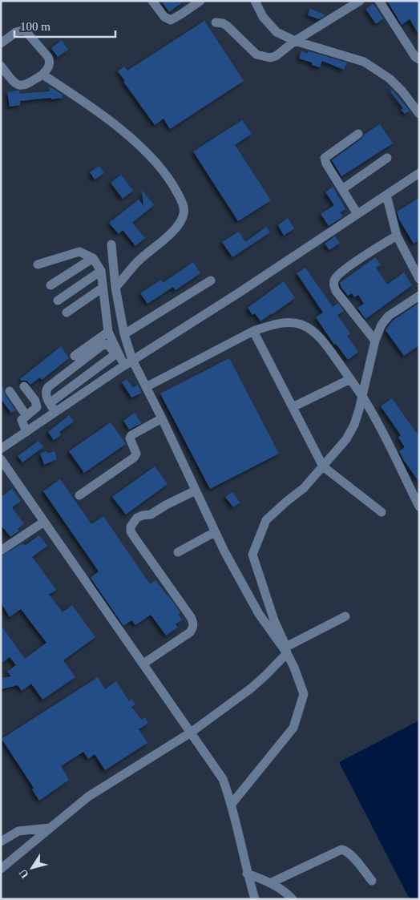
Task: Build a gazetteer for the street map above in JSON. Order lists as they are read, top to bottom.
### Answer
{
  "scale_bar": "100 m",
  "north": "bottom left"
}
